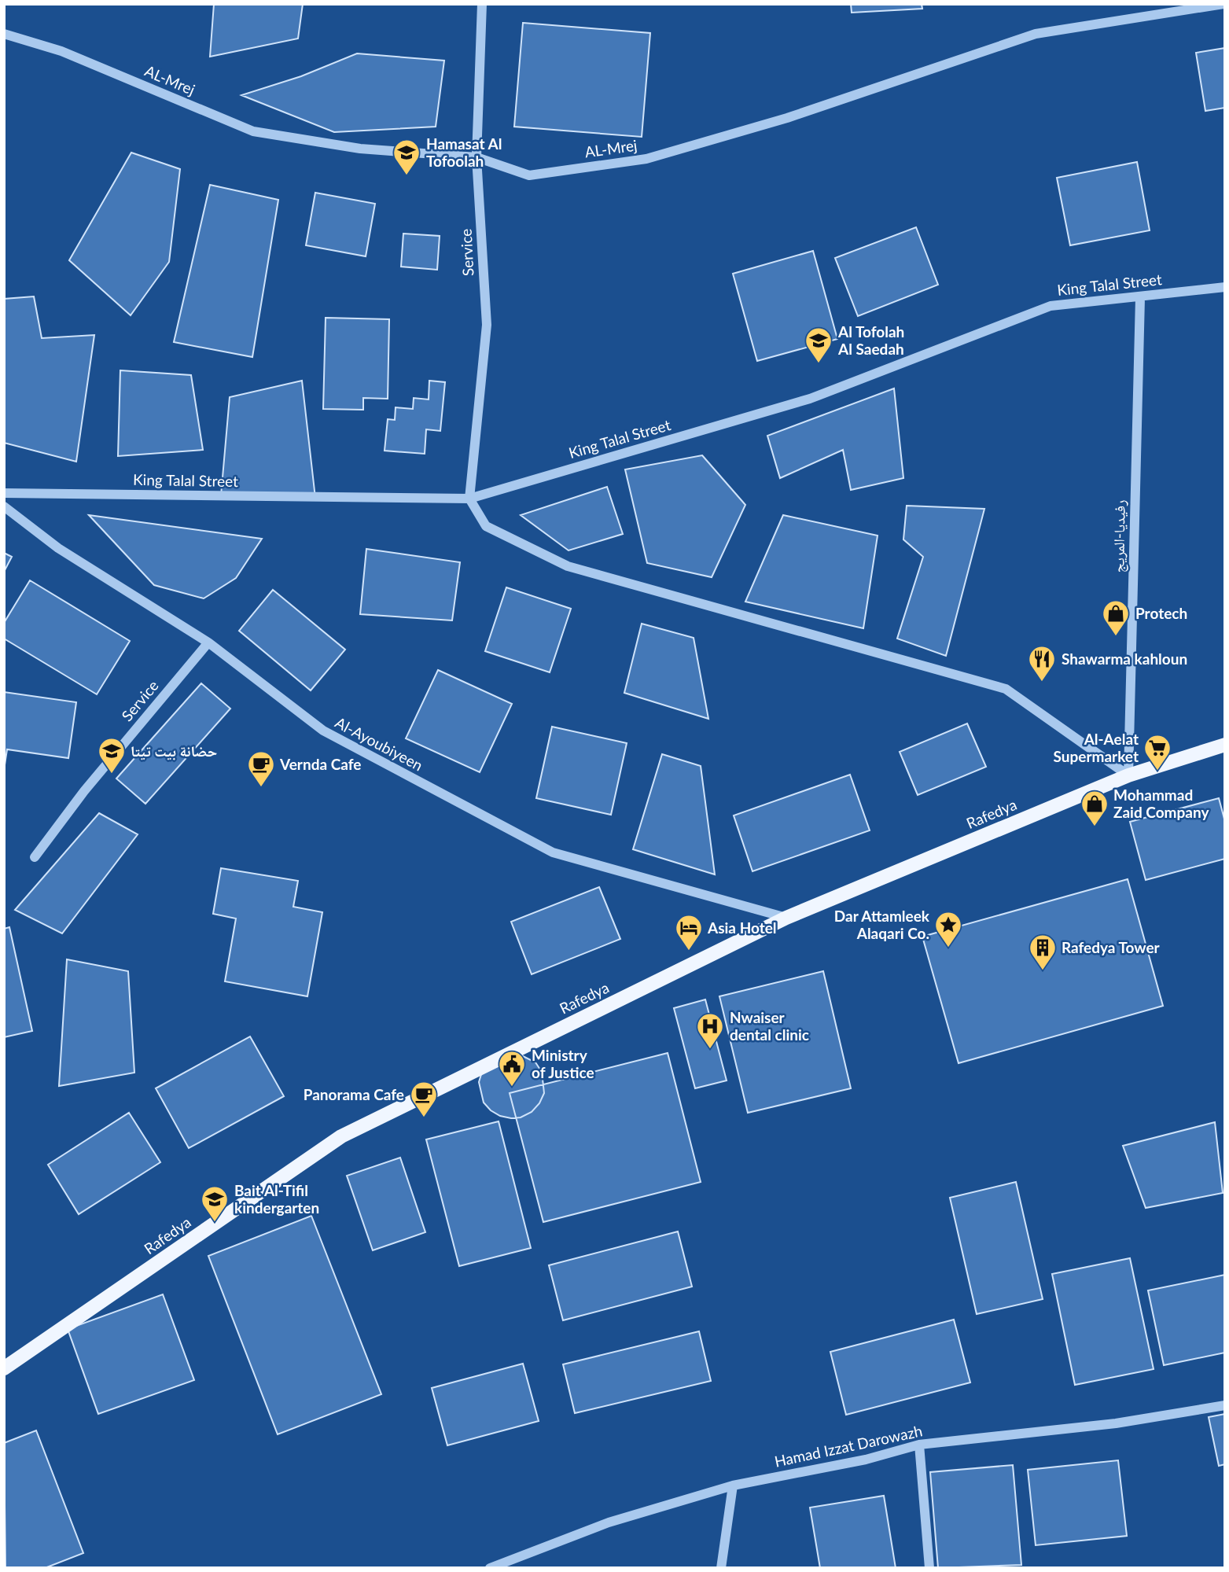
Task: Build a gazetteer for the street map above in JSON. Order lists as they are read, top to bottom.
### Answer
{
  "streets": {
    "main road": ["Rafedya"],
    "street": [
      "AL-Mrej",
      "Service",
      "King Talal Street",
      "رفيديا-المريج",
      "Al-Ayoubiyeen",
      "Hamad Izzat Darowazh"
    ]
  },
  "crossings": [
    ["AL-Mrej", "Service"],
    ["Service", "King Talal Street"],
    ["Service", "Al-Ayoubiyeen"],
    ["King Talal Street", "رفيديا-المريج"],
    ["رفيديا-المريج", "Rafedya"],
    ["Al-Ayoubiyeen", "Rafedya"]
  ],
  "places": {
    "school or university": [
      "Hamasat Al Tofoolah",
      "Al Tofolah Al Saedah",
      "حضانة بيت تيتا",
      "Bait Al-Tifil kindergarten"
    ],
    "shop": ["Protech", "Mohammad Zaid Company"],
    "restaurant": ["Shawarma kahloun"],
    "supermarket": ["Al-Aelat Supermarket"],
    "cafe": ["Vernda Cafe", "Panorama Cafe"],
    "place": ["Dar Attamleek Alaqari Co."],
    "hotel": ["Asia Hotel"],
    "building": ["Rafedya Tower"],
    "hospital": ["Nwaiser dental clinic"],
    "public building": ["Ministry of Justice"]
  }
}
